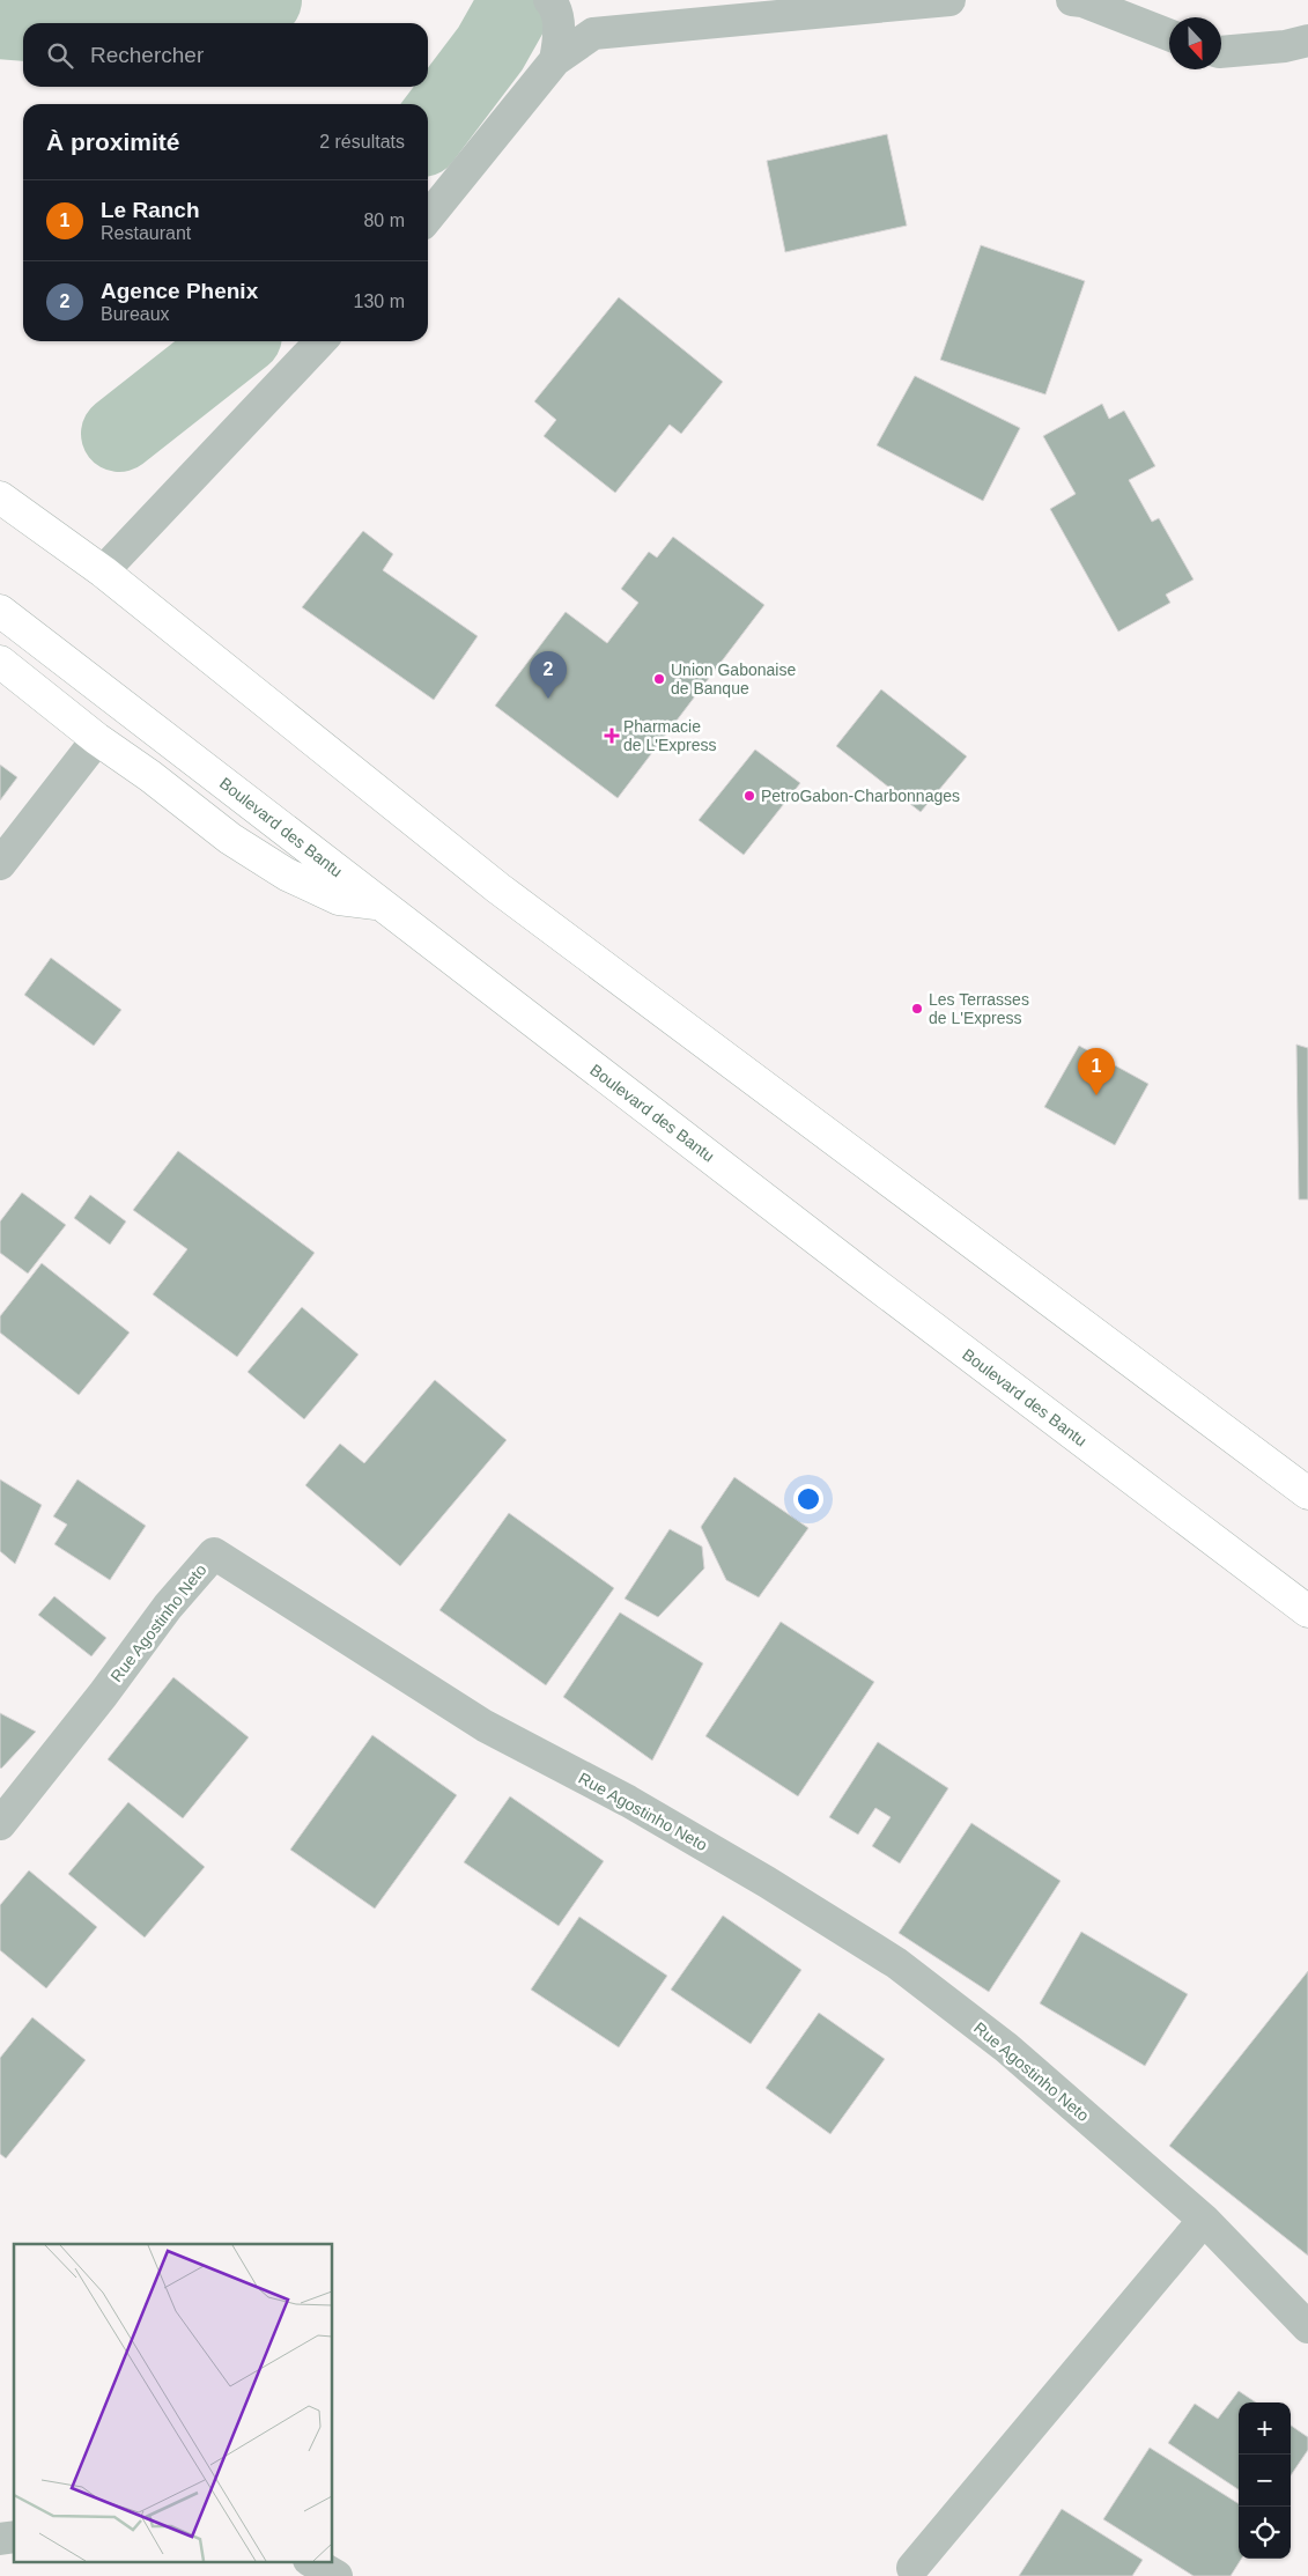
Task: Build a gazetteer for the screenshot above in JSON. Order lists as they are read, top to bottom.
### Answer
{
  "streets": {
    "highway": ["Boulevard des Bantu"],
    "street": ["Rue Agostinho Neto"]
  },
  "places": {
    "other": ["Union Gabonaise de Banque", "PetroGabon-Charbonnages", "Les Terrasses de L'Express"],
    "health": ["Pharmacie de L'Express"]
  },
  "north": "bottom",
  "page": {
    "search": "Rechercher",
    "heading": ["À proximité", "2 résultats"],
    "list": [
      {
        "mark": "1",
        "name": "Le Ranch",
        "note": "Restaurant",
        "value": "80 m"
      },
      {
        "mark": "2",
        "name": "Agence Phenix",
        "note": "Bureaux",
        "value": "130 m"
      }
    ],
    "pins": ["2", "1"],
    "map_buttons": ["+", "−"]
  }
}
